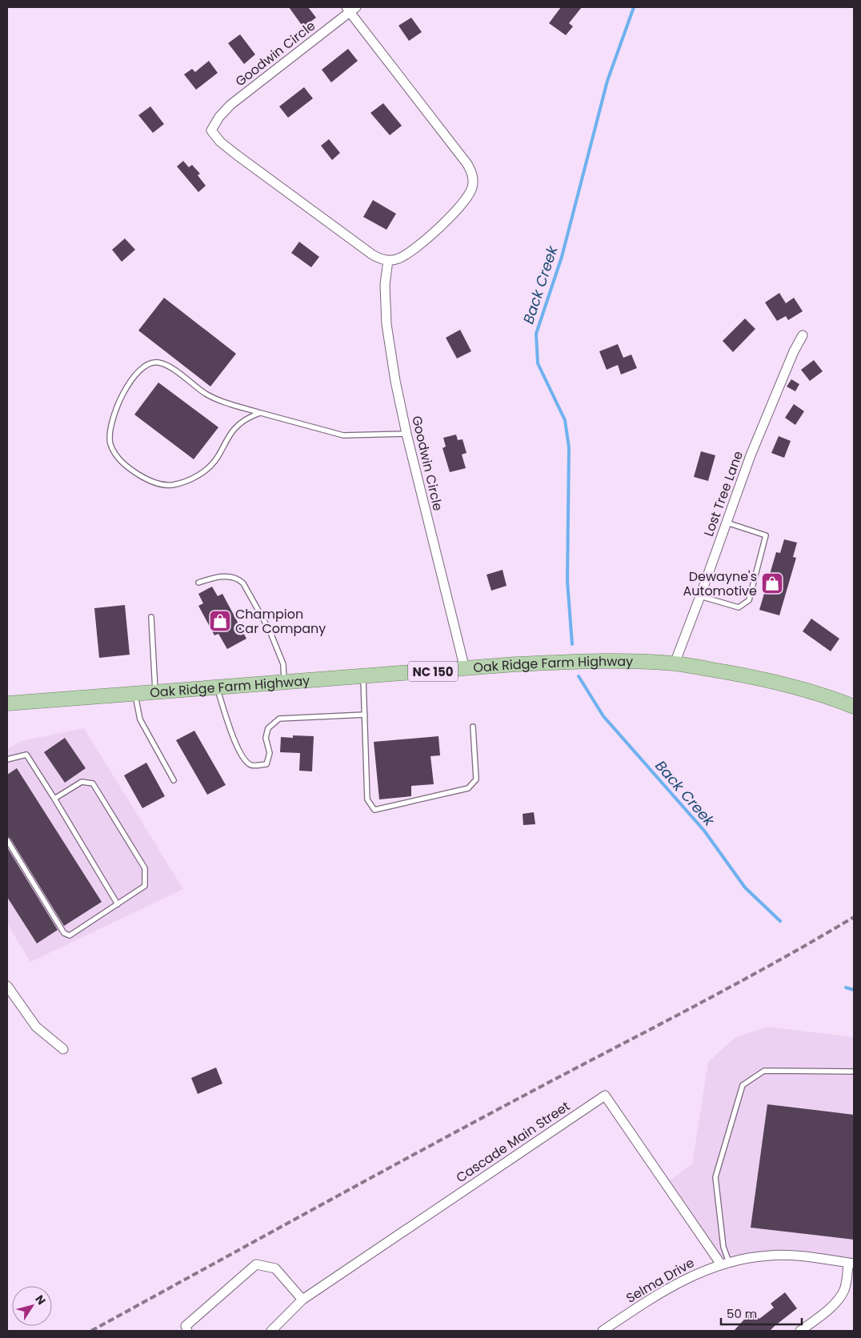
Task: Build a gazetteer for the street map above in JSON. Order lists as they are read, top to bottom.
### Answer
{
  "streets": {
    "main road": ["Oak Ridge Farm Highway", "NC 150"],
    "street": [
      "Goodwin Circle",
      "Lost Tree Lane",
      "Cascade Main Street",
      "Selma Drive"
    ]
  },
  "crossings": [
    ["Goodwin Circle", "Oak Ridge Farm Highway"],
    ["Lost Tree Lane", "Oak Ridge Farm Highway"],
    ["Cascade Main Street", "Selma Drive"]
  ],
  "water": ["Back Creek"],
  "places": {
    "shop": ["Dewayne's Automotive", "Champion Car Company"]
  },
  "scale_bar": "50 m",
  "north": "top right"
}
